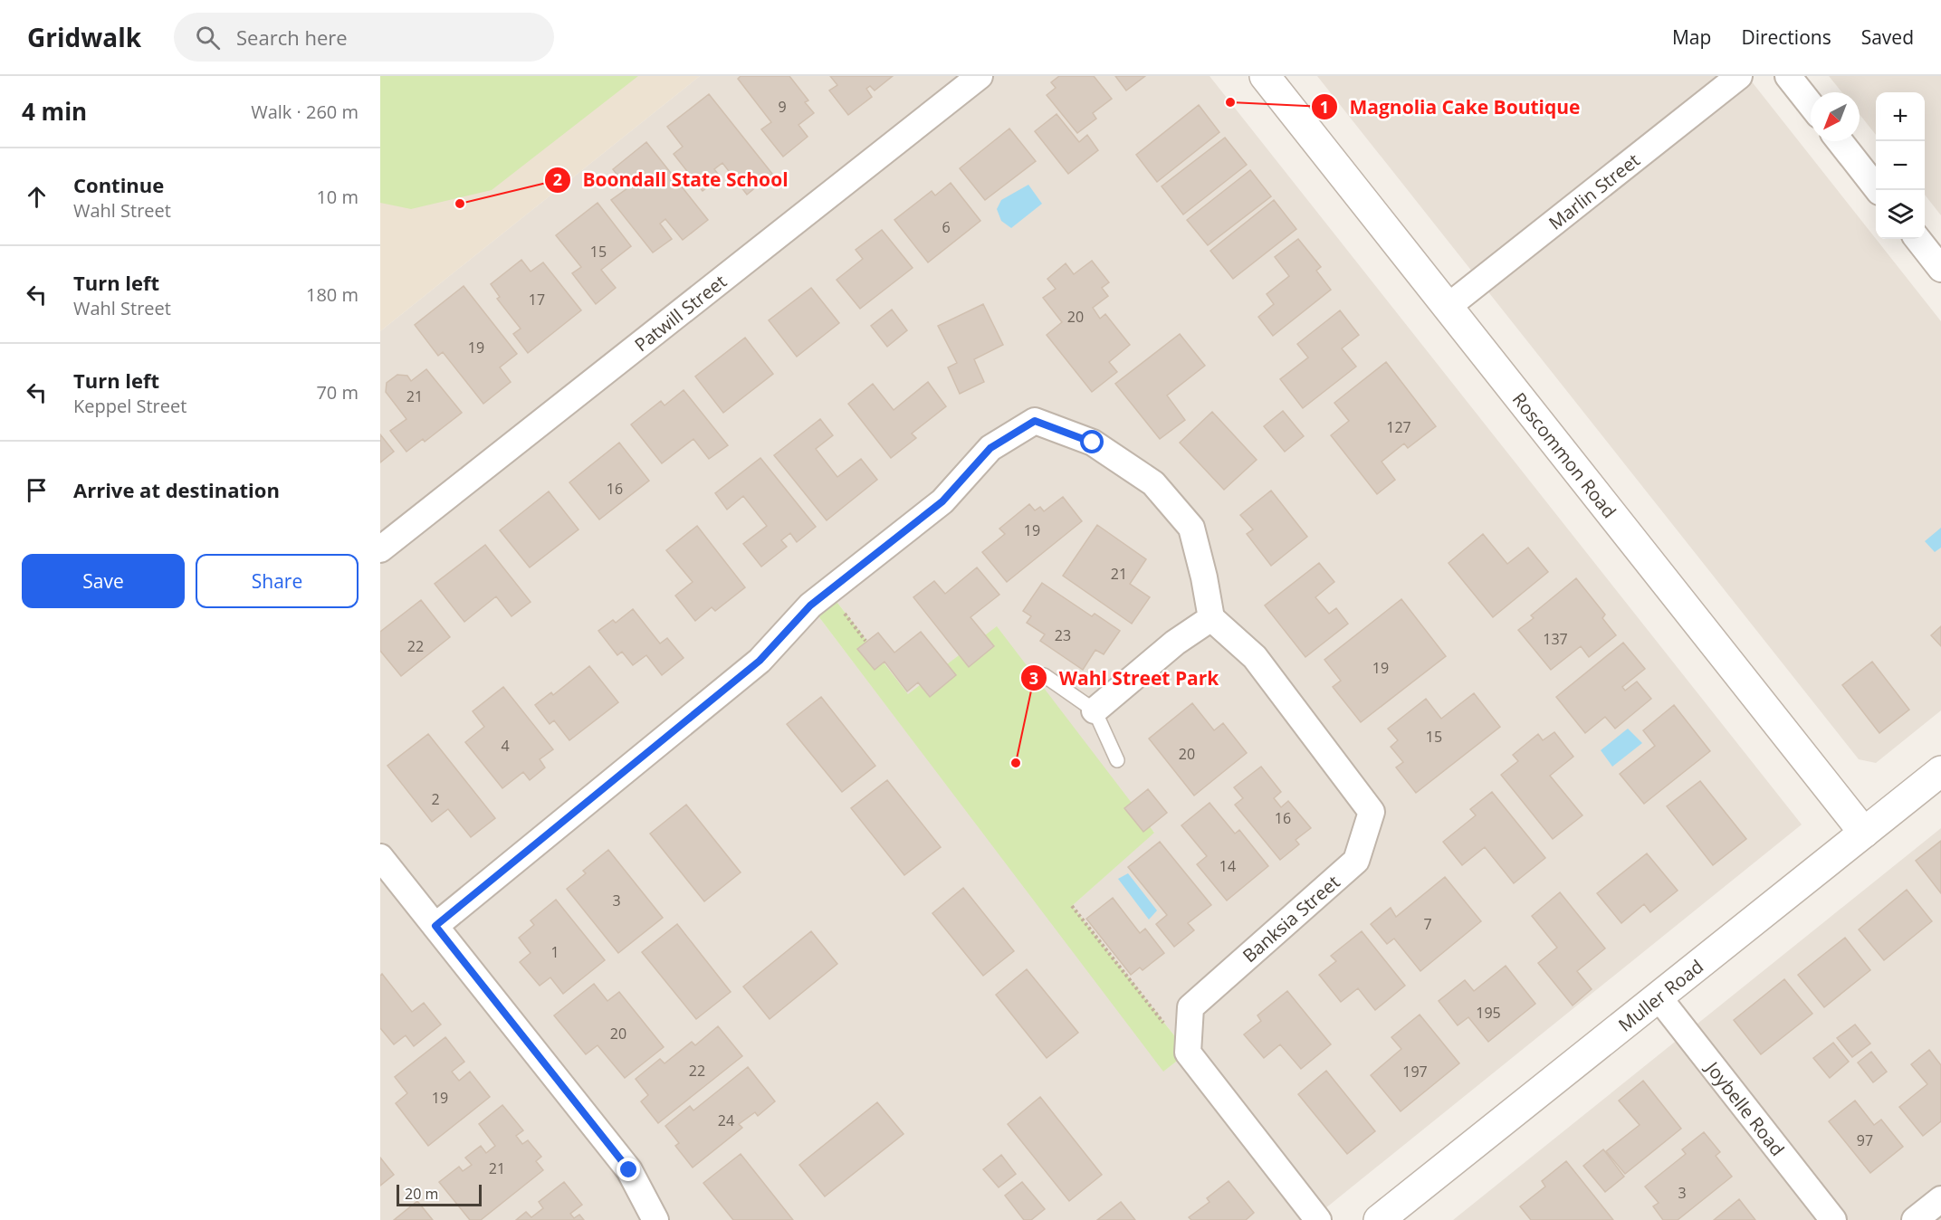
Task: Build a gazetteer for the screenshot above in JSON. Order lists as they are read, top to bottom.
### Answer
{
  "streets": {
    "street": [
      "Marlin Street",
      "Patwill Street",
      "Roscommon Road",
      "Banksia Street",
      "Muller Road",
      "Joybelle Road"
    ]
  },
  "crossings": [
    ["Marlin Street", "Roscommon Road"],
    ["Roscommon Road", "Muller Road"],
    ["Muller Road", "Joybelle Road"]
  ],
  "places": ["Magnolia Cake Boutique", "Boondall State School", "Wahl Street Park"],
  "house_numbers": [
    "9",
    "6",
    "15",
    "17",
    "20",
    "19",
    "21",
    "127",
    "16",
    "19",
    "21",
    "23",
    "137",
    "22",
    "19",
    "15",
    "4",
    "20",
    "2",
    "16",
    "14",
    "3",
    "7",
    "1",
    "195",
    "20",
    "22",
    "197",
    "19",
    "24",
    "97",
    "21",
    "3"
  ],
  "scale_bar": "20 m",
  "north": "bottom left",
  "page": {
    "header": "Gridwalk",
    "search": "Search here",
    "nav": ["Map", "Directions", "Saved"],
    "heading": ["4 min", "Walk · 260 m"],
    "map_buttons": ["+", "−"],
    "list": [
      ["Continue", "Wahl Street", "10 m"],
      ["Turn left", "Wahl Street", "180 m"],
      ["Turn left", "Keppel Street", "70 m"],
      "Arrive at destination"
    ],
    "buttons": ["Save", "Share"],
    "scale": "20 m"
  }
}
